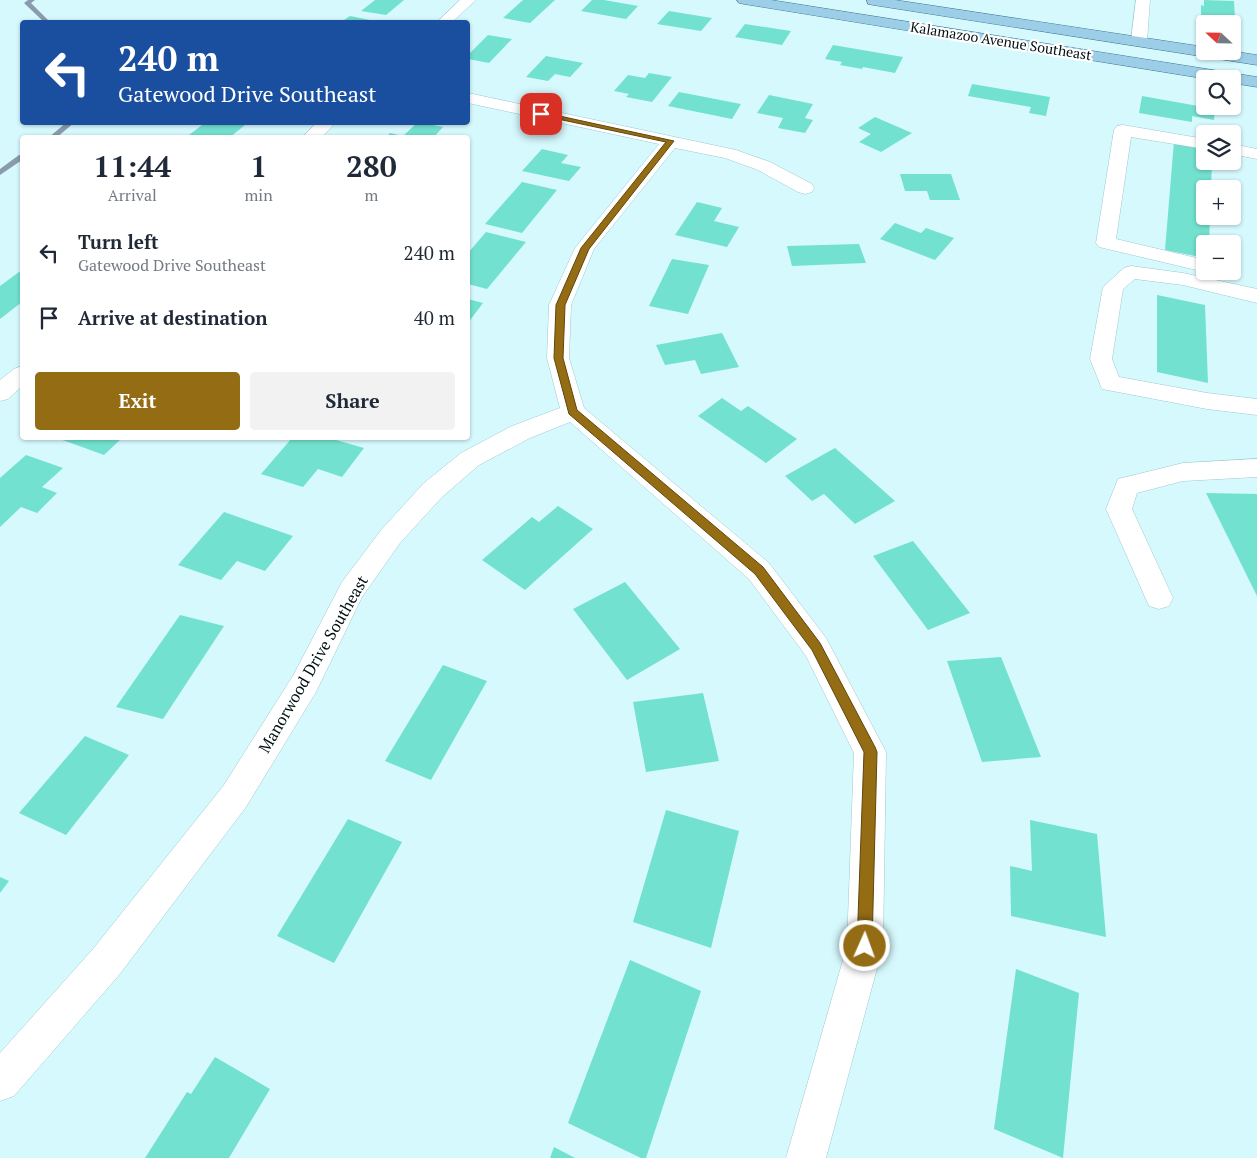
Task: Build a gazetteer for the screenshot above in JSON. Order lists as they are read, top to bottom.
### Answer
{
  "streets": {
    "main road": ["Kalamazoo Avenue Southeast"],
    "street": ["Manorwood Drive Southeast"]
  },
  "north": "left",
  "page": {
    "map_buttons": ["+", "−"],
    "turn": ["240 m", "Gatewood Drive Southeast"],
    "eta": [
      "11:44",
      "Arrival",
      "1",
      "min",
      "280",
      "m"
    ],
    "list": [
      {
        "name": "Turn left",
        "note": "Gatewood Drive Southeast",
        "value": "240 m"
      },
      {
        "name": "Arrive at destination",
        "value": "40 m"
      }
    ],
    "buttons": ["Exit", "Share"]
  }
}
